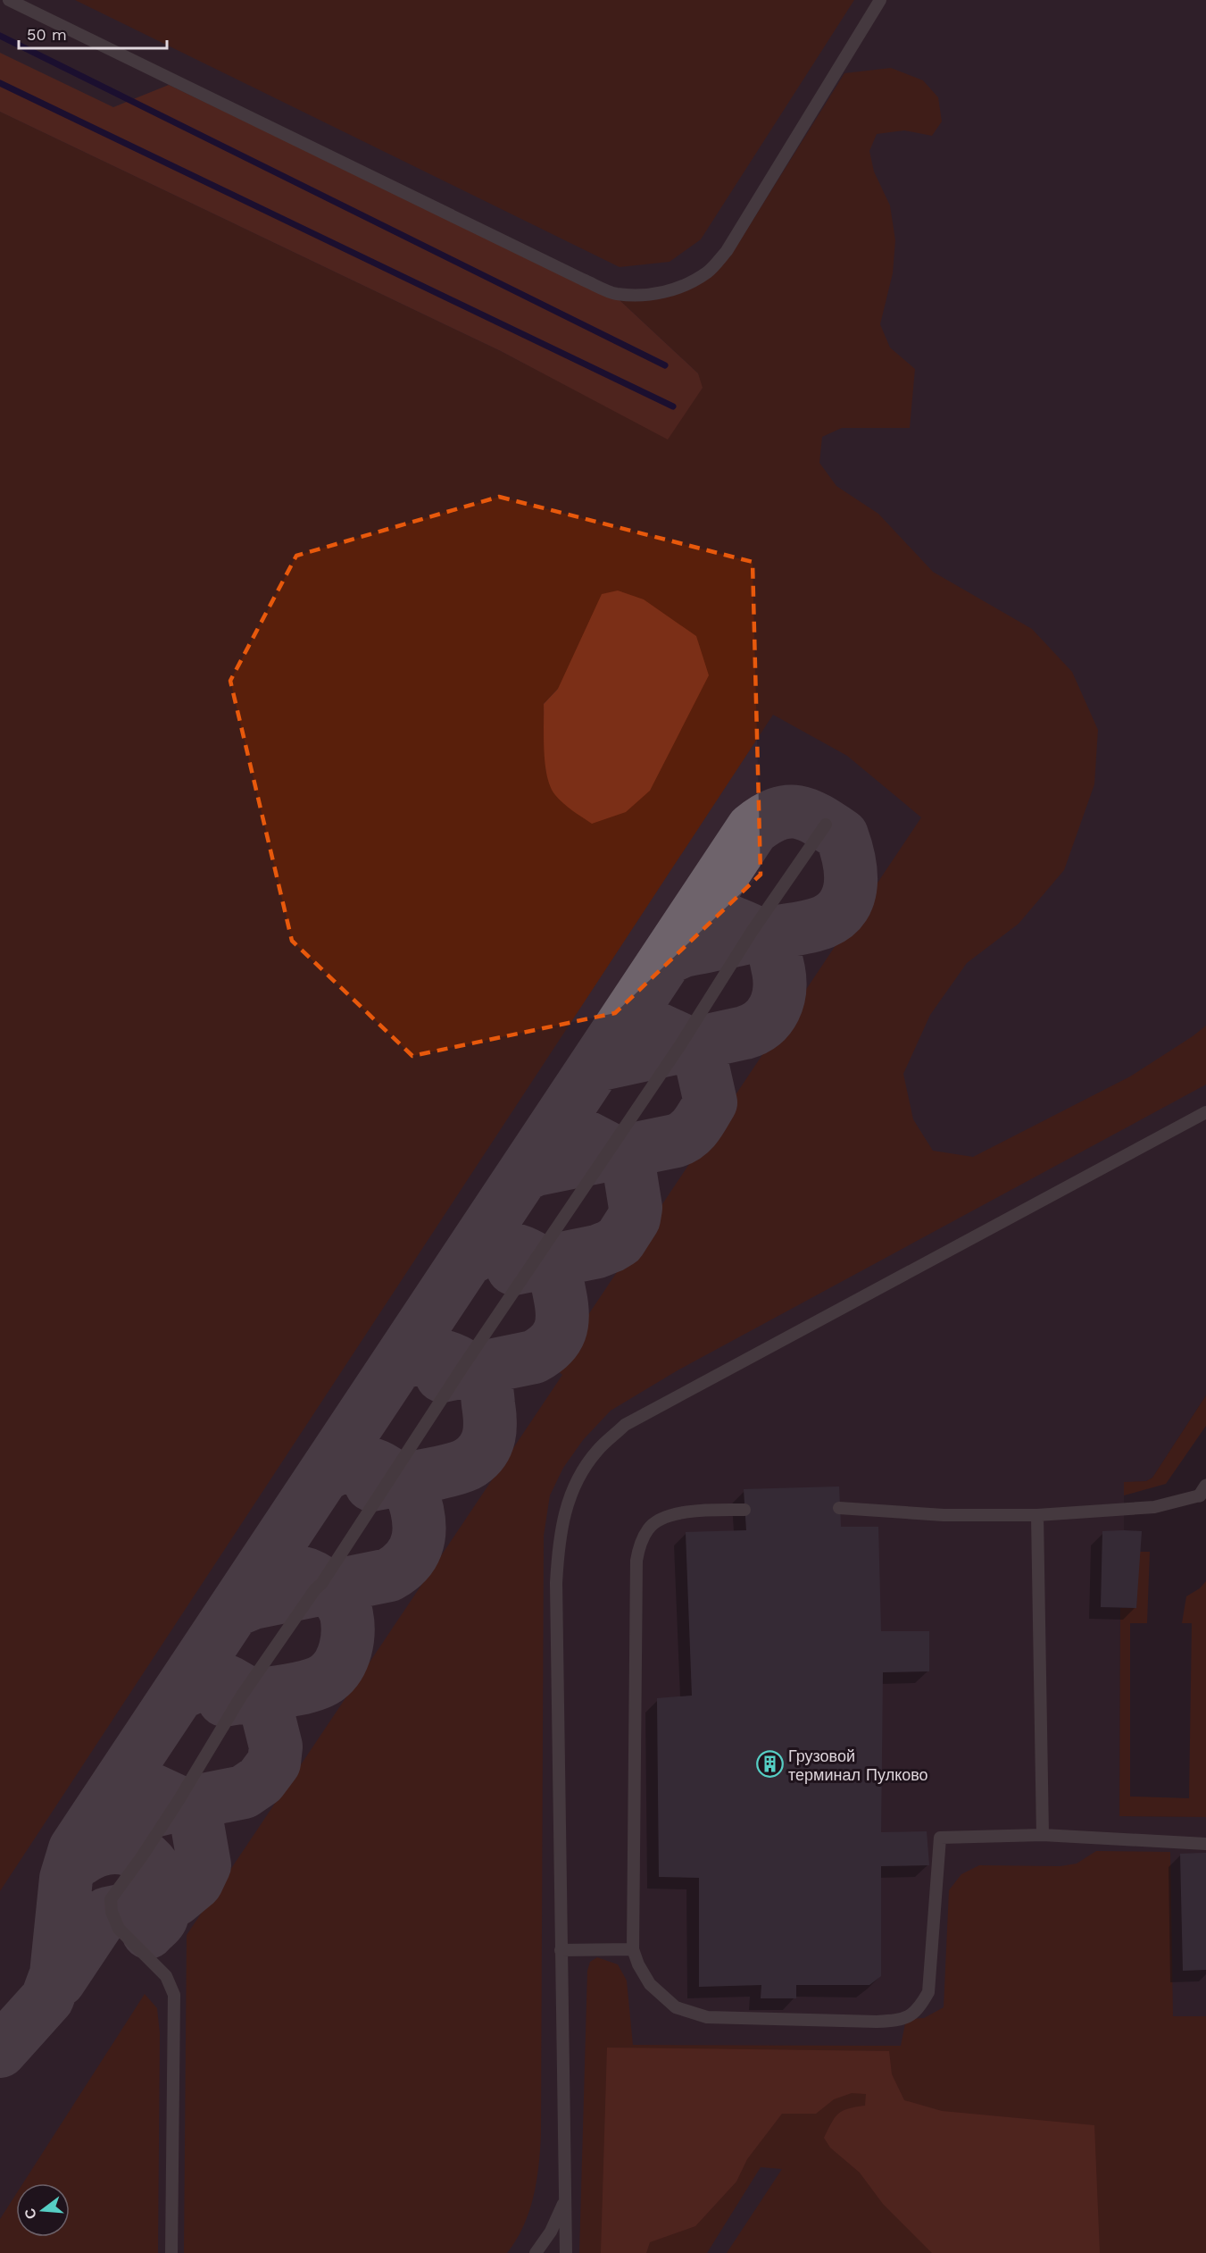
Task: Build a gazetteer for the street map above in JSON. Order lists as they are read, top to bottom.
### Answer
{
  "places": {
    "building": ["Грузовой терминал Пулково"]
  },
  "scale_bar": "50 m",
  "north": "left"
}
